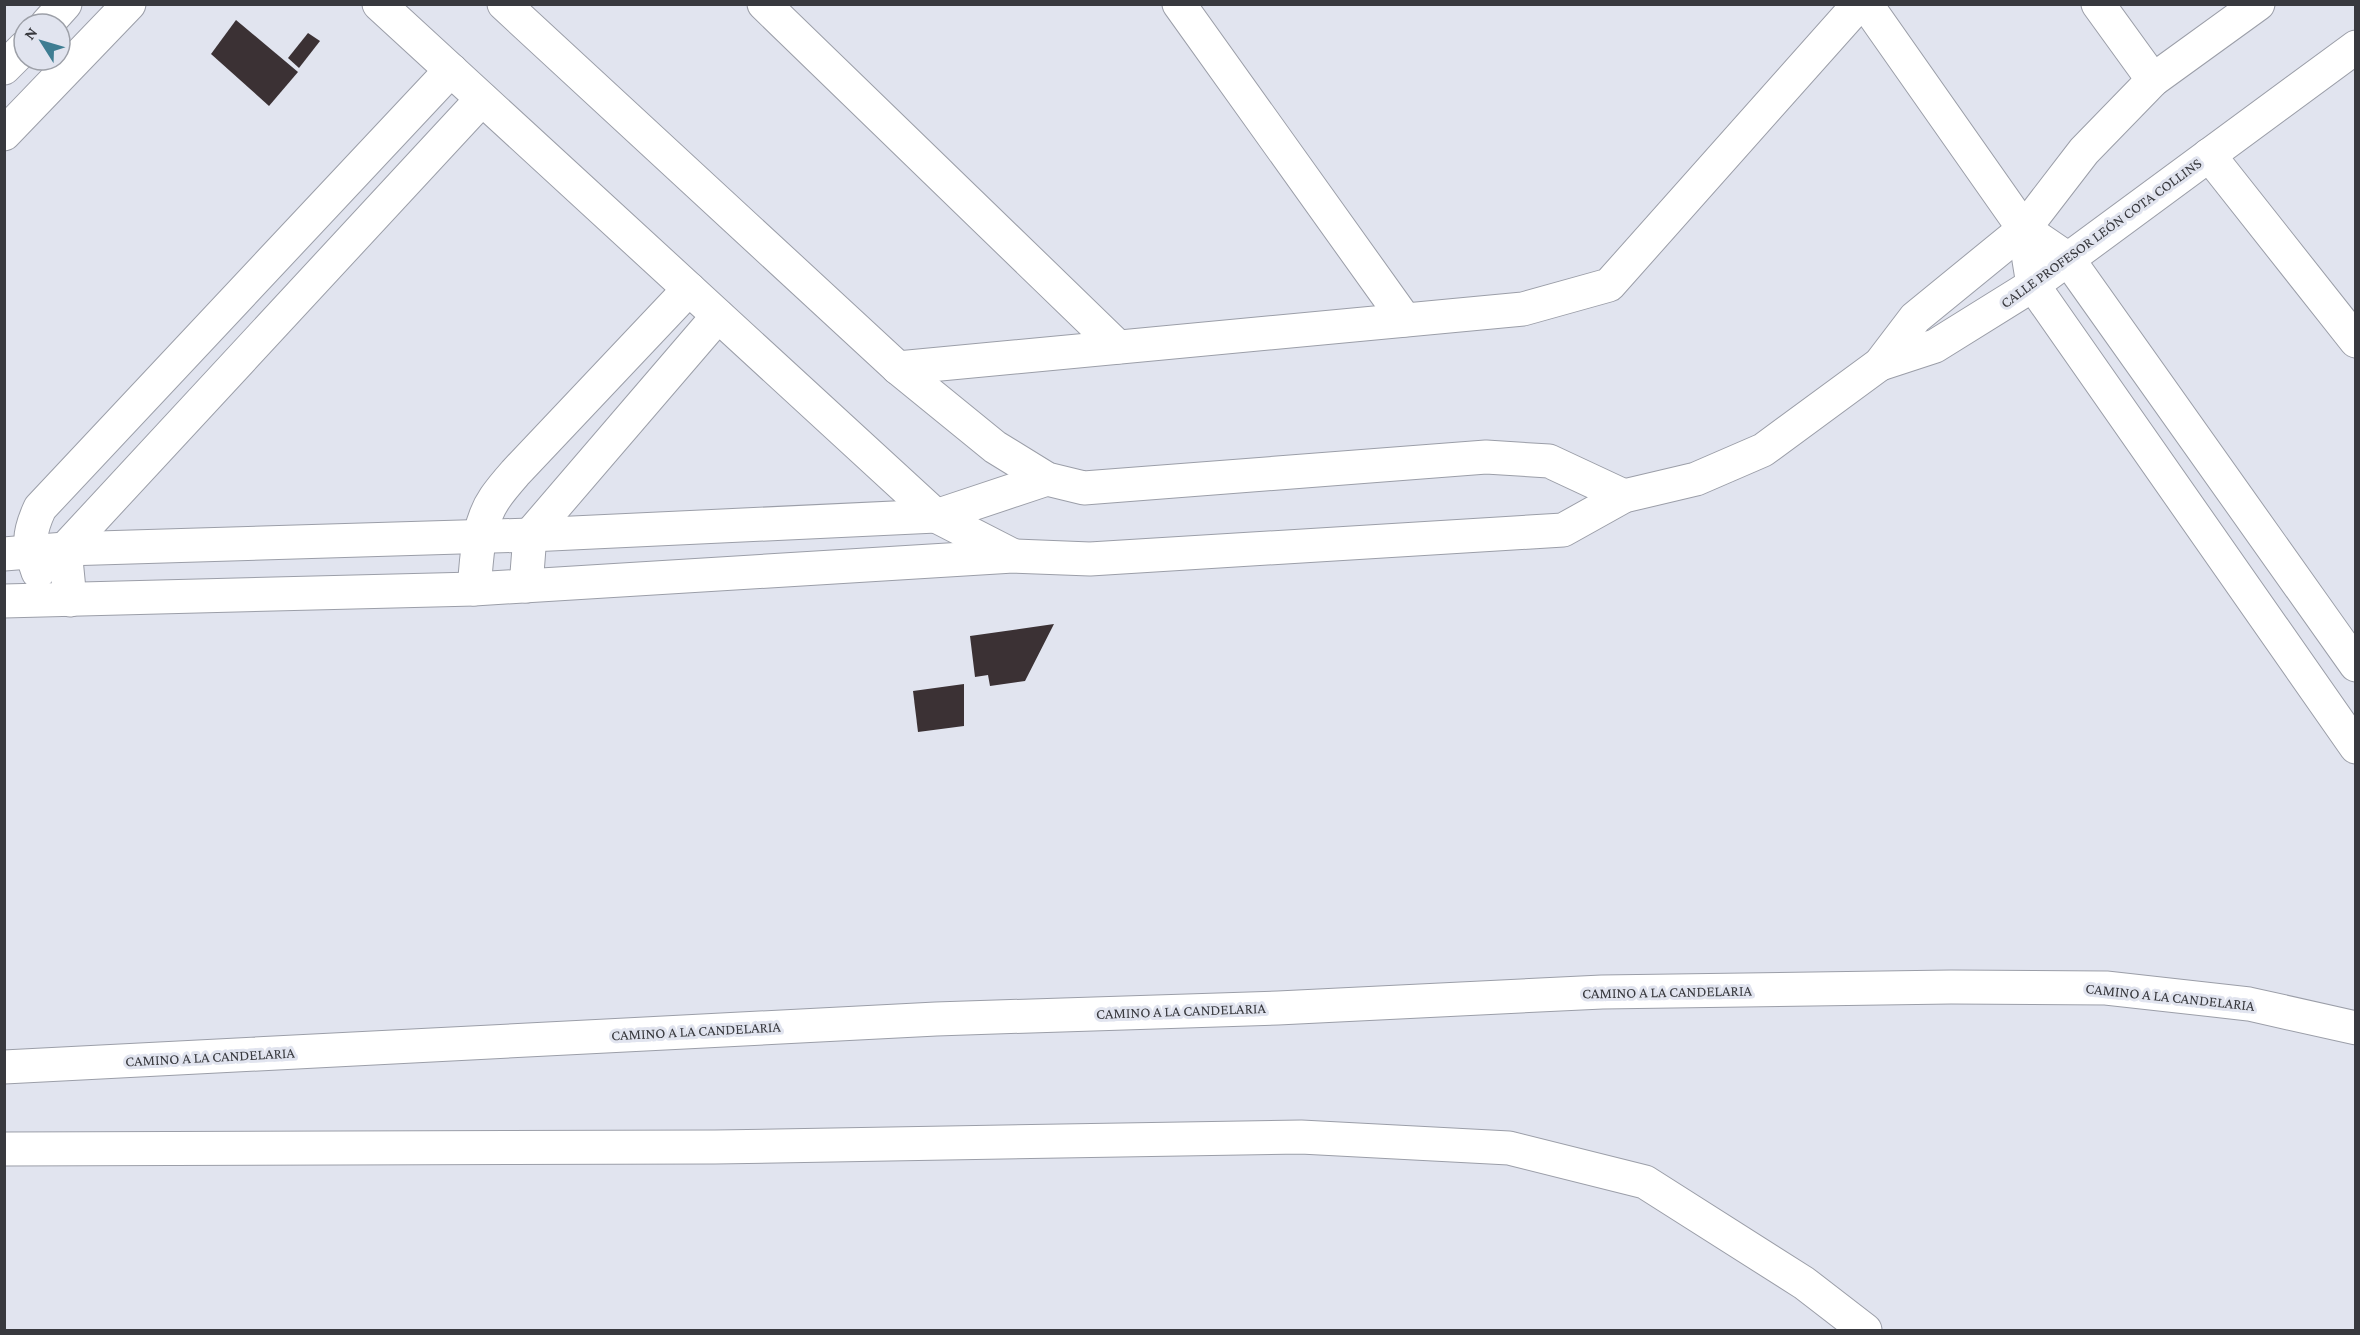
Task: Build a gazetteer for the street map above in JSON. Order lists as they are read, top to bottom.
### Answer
{
  "streets": {
    "street": ["CALLE PROFESOR LEÓN COTA COLLINS", "CAMINO A LA CANDELARIA"]
  },
  "north": "top left"
}
